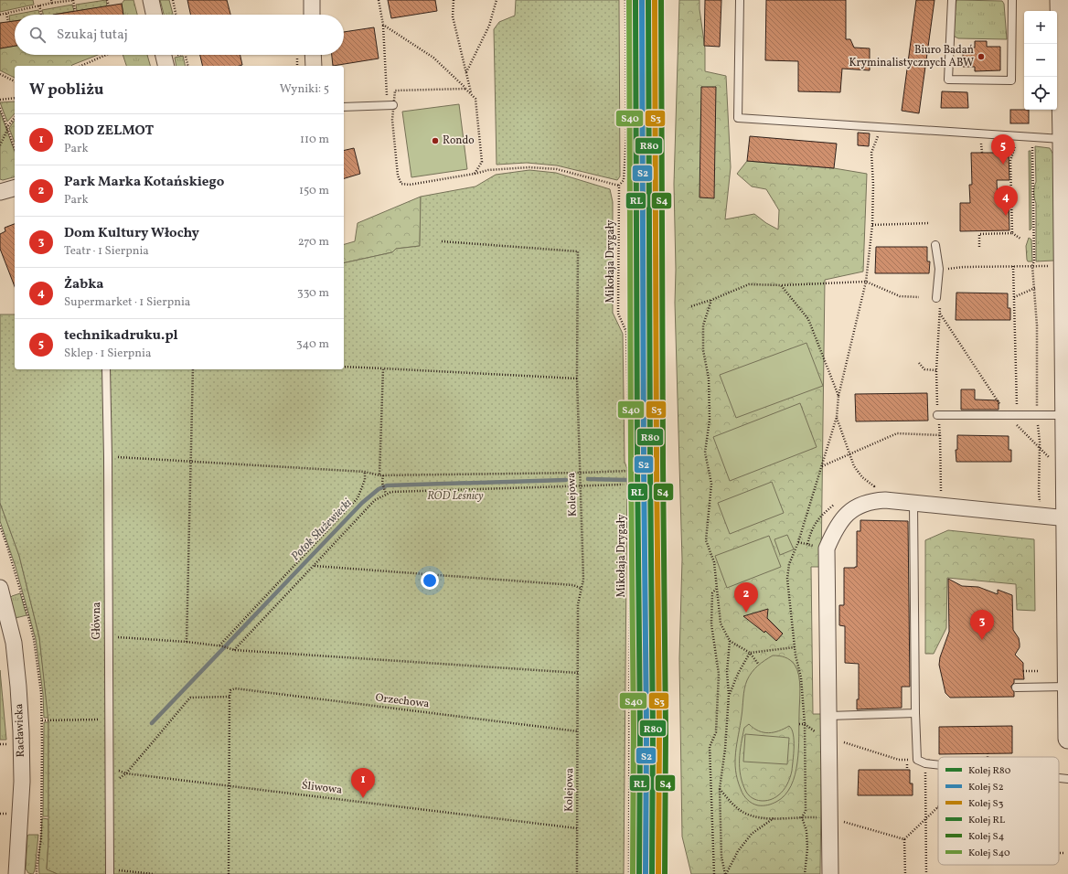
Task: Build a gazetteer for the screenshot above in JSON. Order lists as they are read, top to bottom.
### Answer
{
  "streets": {
    "street": ["Racławicka"],
    "lane": ["Główna"],
    "path": [
      "Mikołaja Drygały",
      "Kolejowa",
      "Orzechowa",
      "Śliwowa"
    ]
  },
  "crossings": [
    ["Kolejowa", "Orzechowa"],
    ["Kolejowa", "Śliwowa"],
    ["Główna", "Śliwowa"]
  ],
  "water": ["Potok Służewiecki"],
  "parks": ["ROD Leśnicy"],
  "places": ["Biuro Badań Kryminalistycznych ABW", "Rondo"],
  "lines": [
    "rail line R80",
    "rail line S2",
    "rail line S3",
    "rail line RL",
    "rail line S4",
    "rail line S40"
  ],
  "legend": [
    "Kolej R80",
    "Kolej S2",
    "Kolej S3",
    "Kolej RL",
    "Kolej S4",
    "Kolej S40"
  ],
  "page": {
    "map_buttons": ["+", "−"],
    "search": "Szukaj tutaj",
    "heading": ["W pobliżu", "Wyniki: 5"],
    "list": [
      {
        "mark": "1",
        "name": "ROD ZELMOT",
        "note": "Park",
        "value": "110 m"
      },
      {
        "mark": "2",
        "name": "Park Marka Kotańskiego",
        "note": "Park",
        "value": "150 m"
      },
      {
        "mark": "3",
        "name": "Dom Kultury Włochy",
        "note": "Teatr · 1 Sierpnia",
        "value": "270 m"
      },
      {
        "mark": "4",
        "name": "Żabka",
        "note": "Supermarket · 1 Sierpnia",
        "value": "330 m"
      },
      {
        "mark": "5",
        "name": "technikadruku.pl",
        "note": "Sklep · 1 Sierpnia",
        "value": "340 m"
      }
    ],
    "pins": [
      "5",
      "4",
      "2",
      "3",
      "1"
    ]
  }
}
